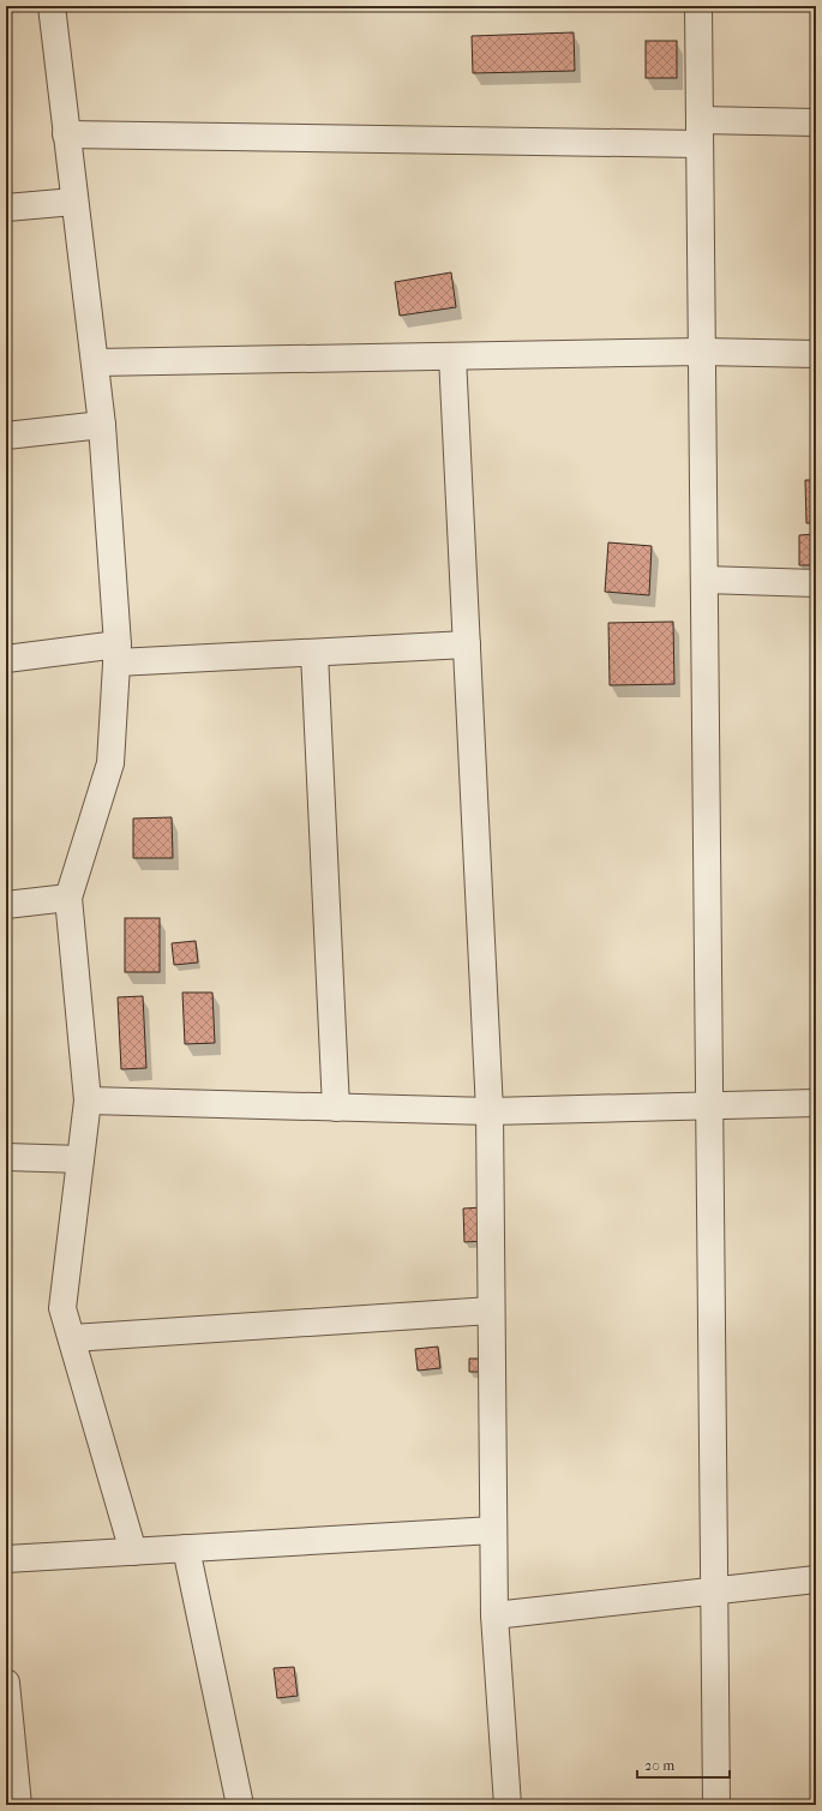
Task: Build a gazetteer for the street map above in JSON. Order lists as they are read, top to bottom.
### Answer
{
  "scale_bar": "20 m"
}
